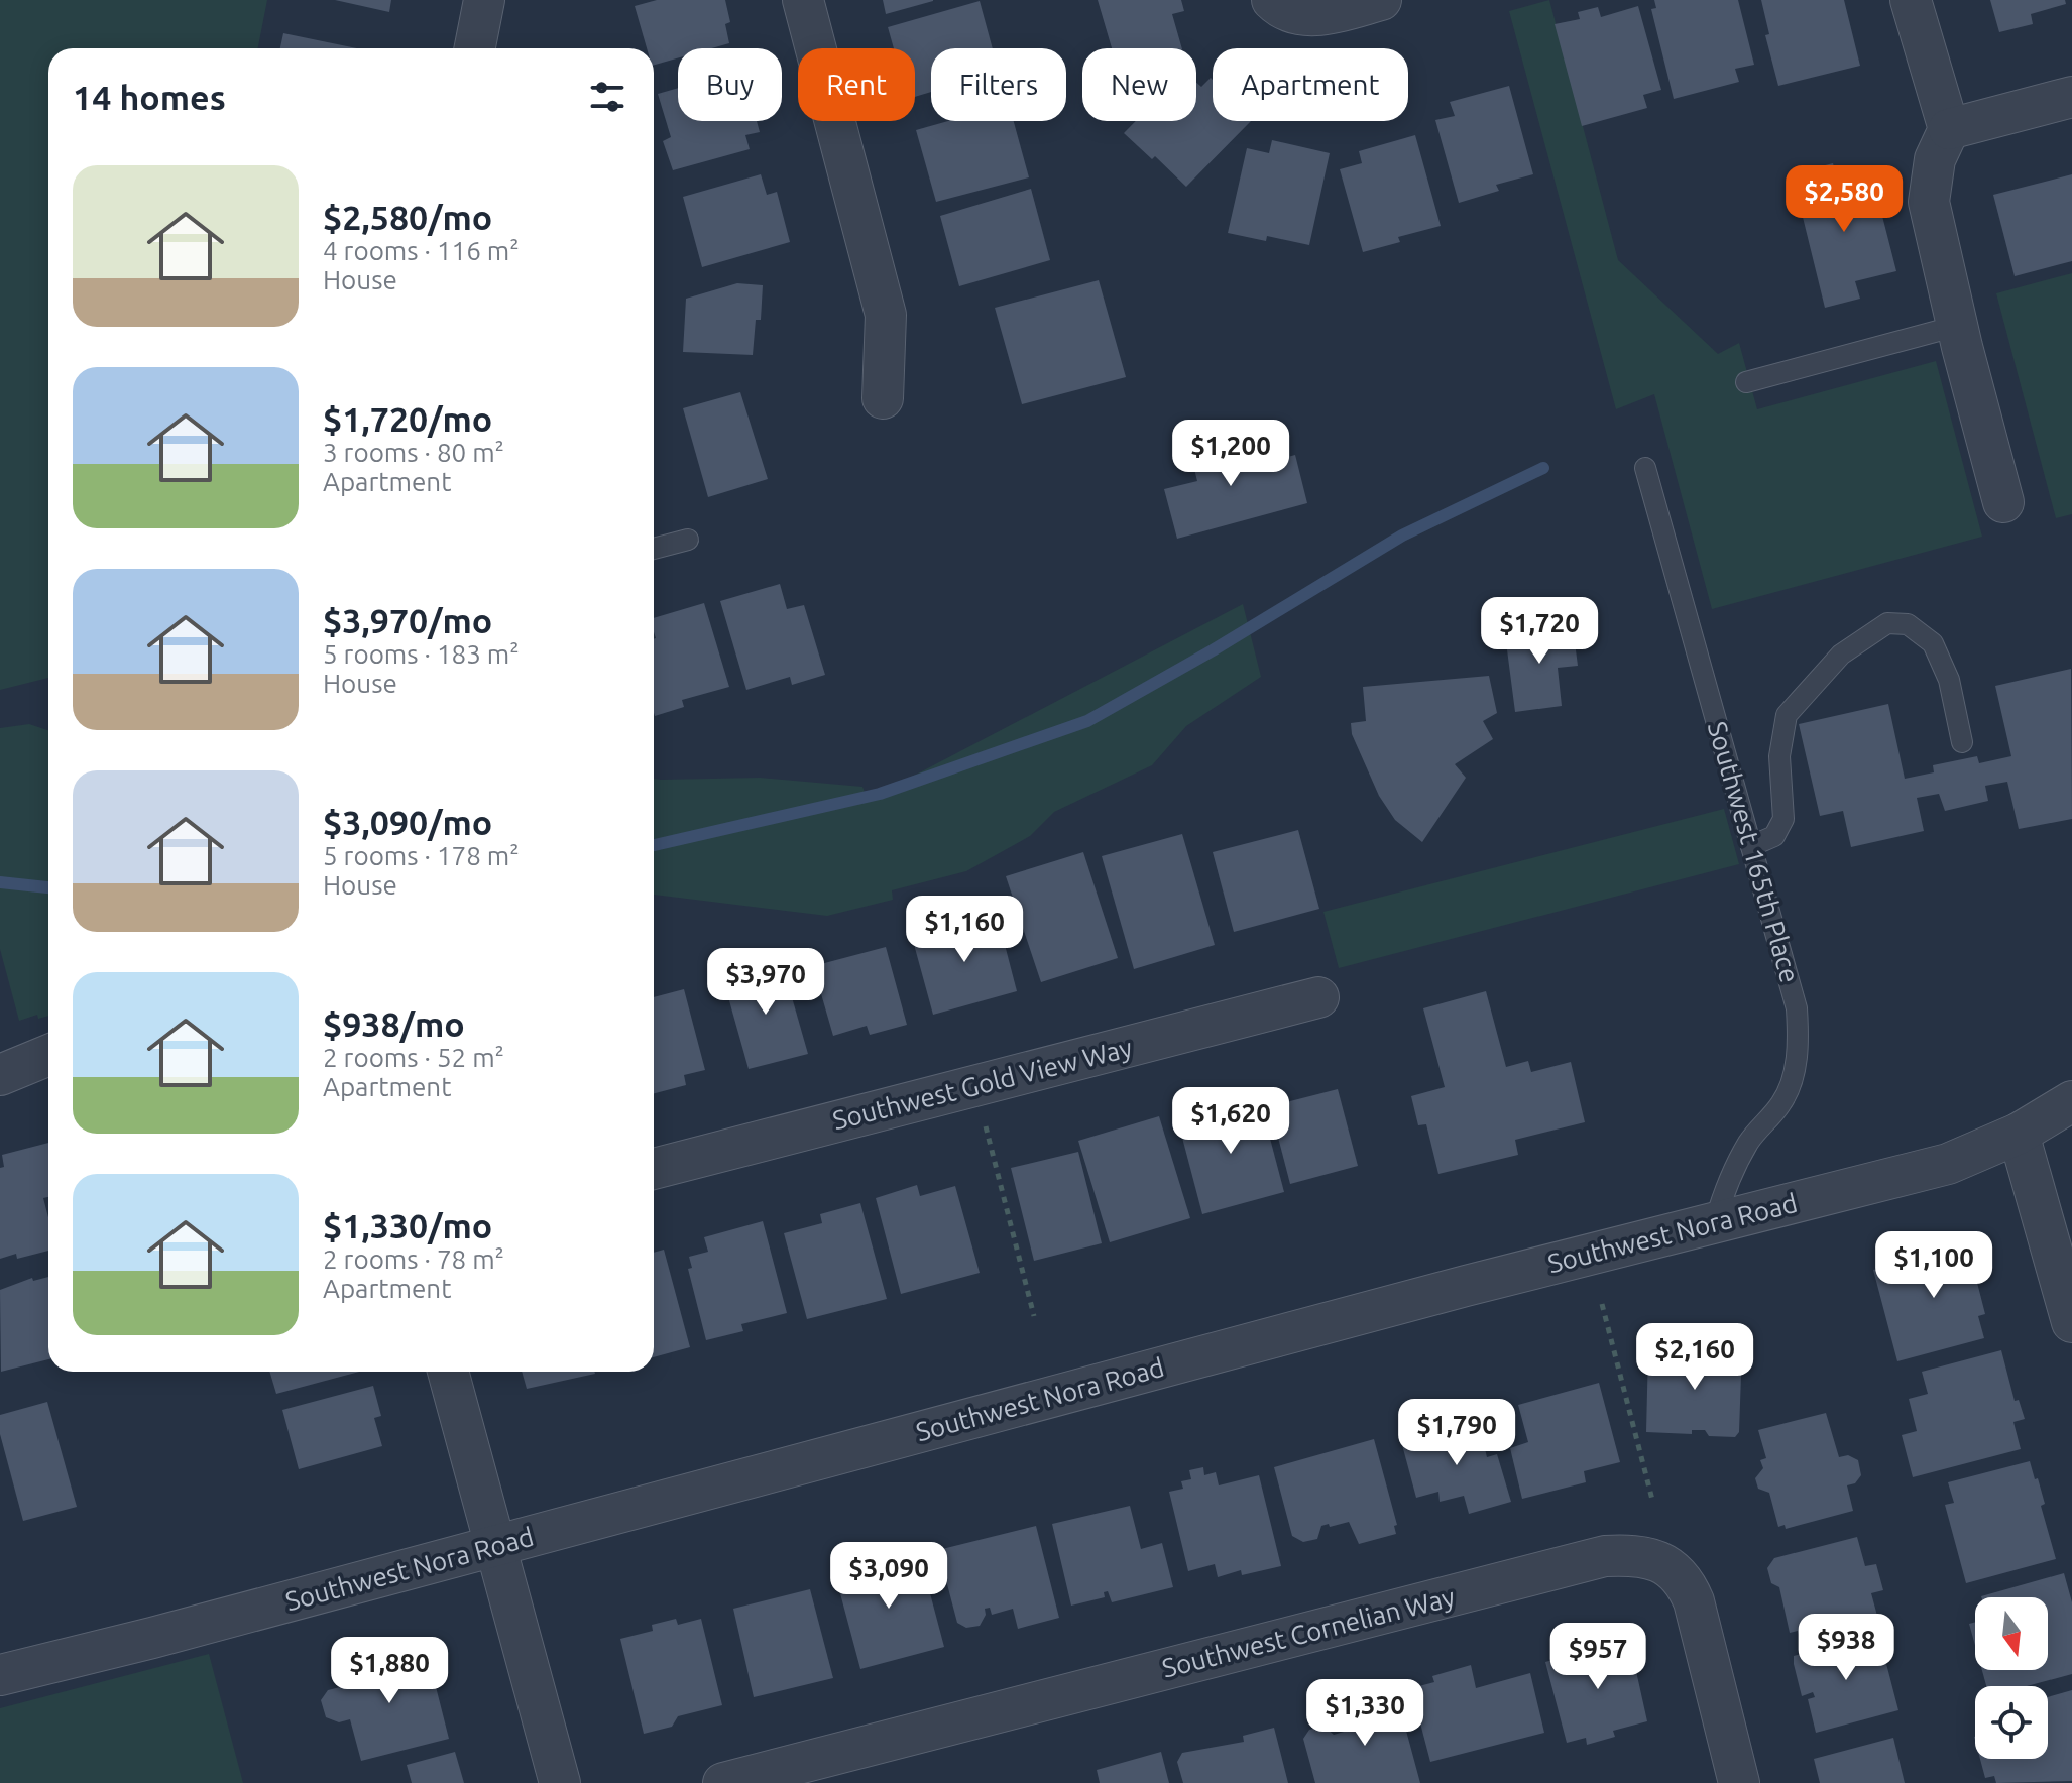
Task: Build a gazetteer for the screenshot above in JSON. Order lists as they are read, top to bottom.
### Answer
{
  "streets": {
    "street": ["Southwest Gold View Way", "Southwest Nora Road", "Southwest Cornelian Way"],
    "lane": ["Southwest 165th Place"]
  },
  "crossings": [
    ["Southwest 165th Place", "Southwest Nora Road"]
  ],
  "north": "bottom",
  "page": {
    "chip": [
      "Buy",
      "Rent",
      "Filters",
      "New",
      "Apartment"
    ],
    "heading": "14 homes",
    "list": [
      {
        "name": "$2,580/mo",
        "note": "4 rooms · 116 m² · House"
      },
      {
        "name": "$1,720/mo",
        "note": "3 rooms · 80 m² · Apartment"
      },
      {
        "name": "$3,970/mo",
        "note": "5 rooms · 183 m² · House"
      },
      {
        "name": "$3,090/mo",
        "note": "5 rooms · 178 m² · House"
      },
      {
        "name": "$938/mo",
        "note": "2 rooms · 52 m² · Apartment"
      },
      {
        "name": "$1,330/mo",
        "note": "2 rooms · 78 m² · Apartment"
      }
    ],
    "price": [
      "$2,580",
      "$1,200",
      "$1,720",
      "$1,160",
      "$3,970",
      "$1,620",
      "$1,100",
      "$2,160",
      "$1,790",
      "$3,090",
      "$938",
      "$957",
      "$1,880",
      "$1,330"
    ]
  }
}
